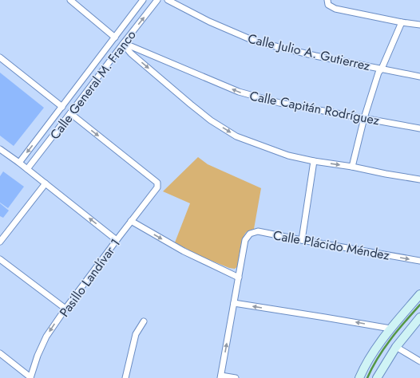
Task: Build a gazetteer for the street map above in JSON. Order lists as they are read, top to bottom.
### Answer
{
  "streets": {
    "street": [
      "Calle Julio A. Gutierrez",
      "Calle General M. Franco",
      "Calle Capitán Rodríguez",
      "Calle Plácido Méndez",
      "Pasillo Landívar 1"
    ]
  },
  "crossings": [
    ["Calle General M. Franco", "Calle Capitán Rodríguez"],
    ["Calle General M. Franco", "Pasillo Landívar 1"]
  ],
  "one_way": ["Calle Plácido Méndez"]
}
